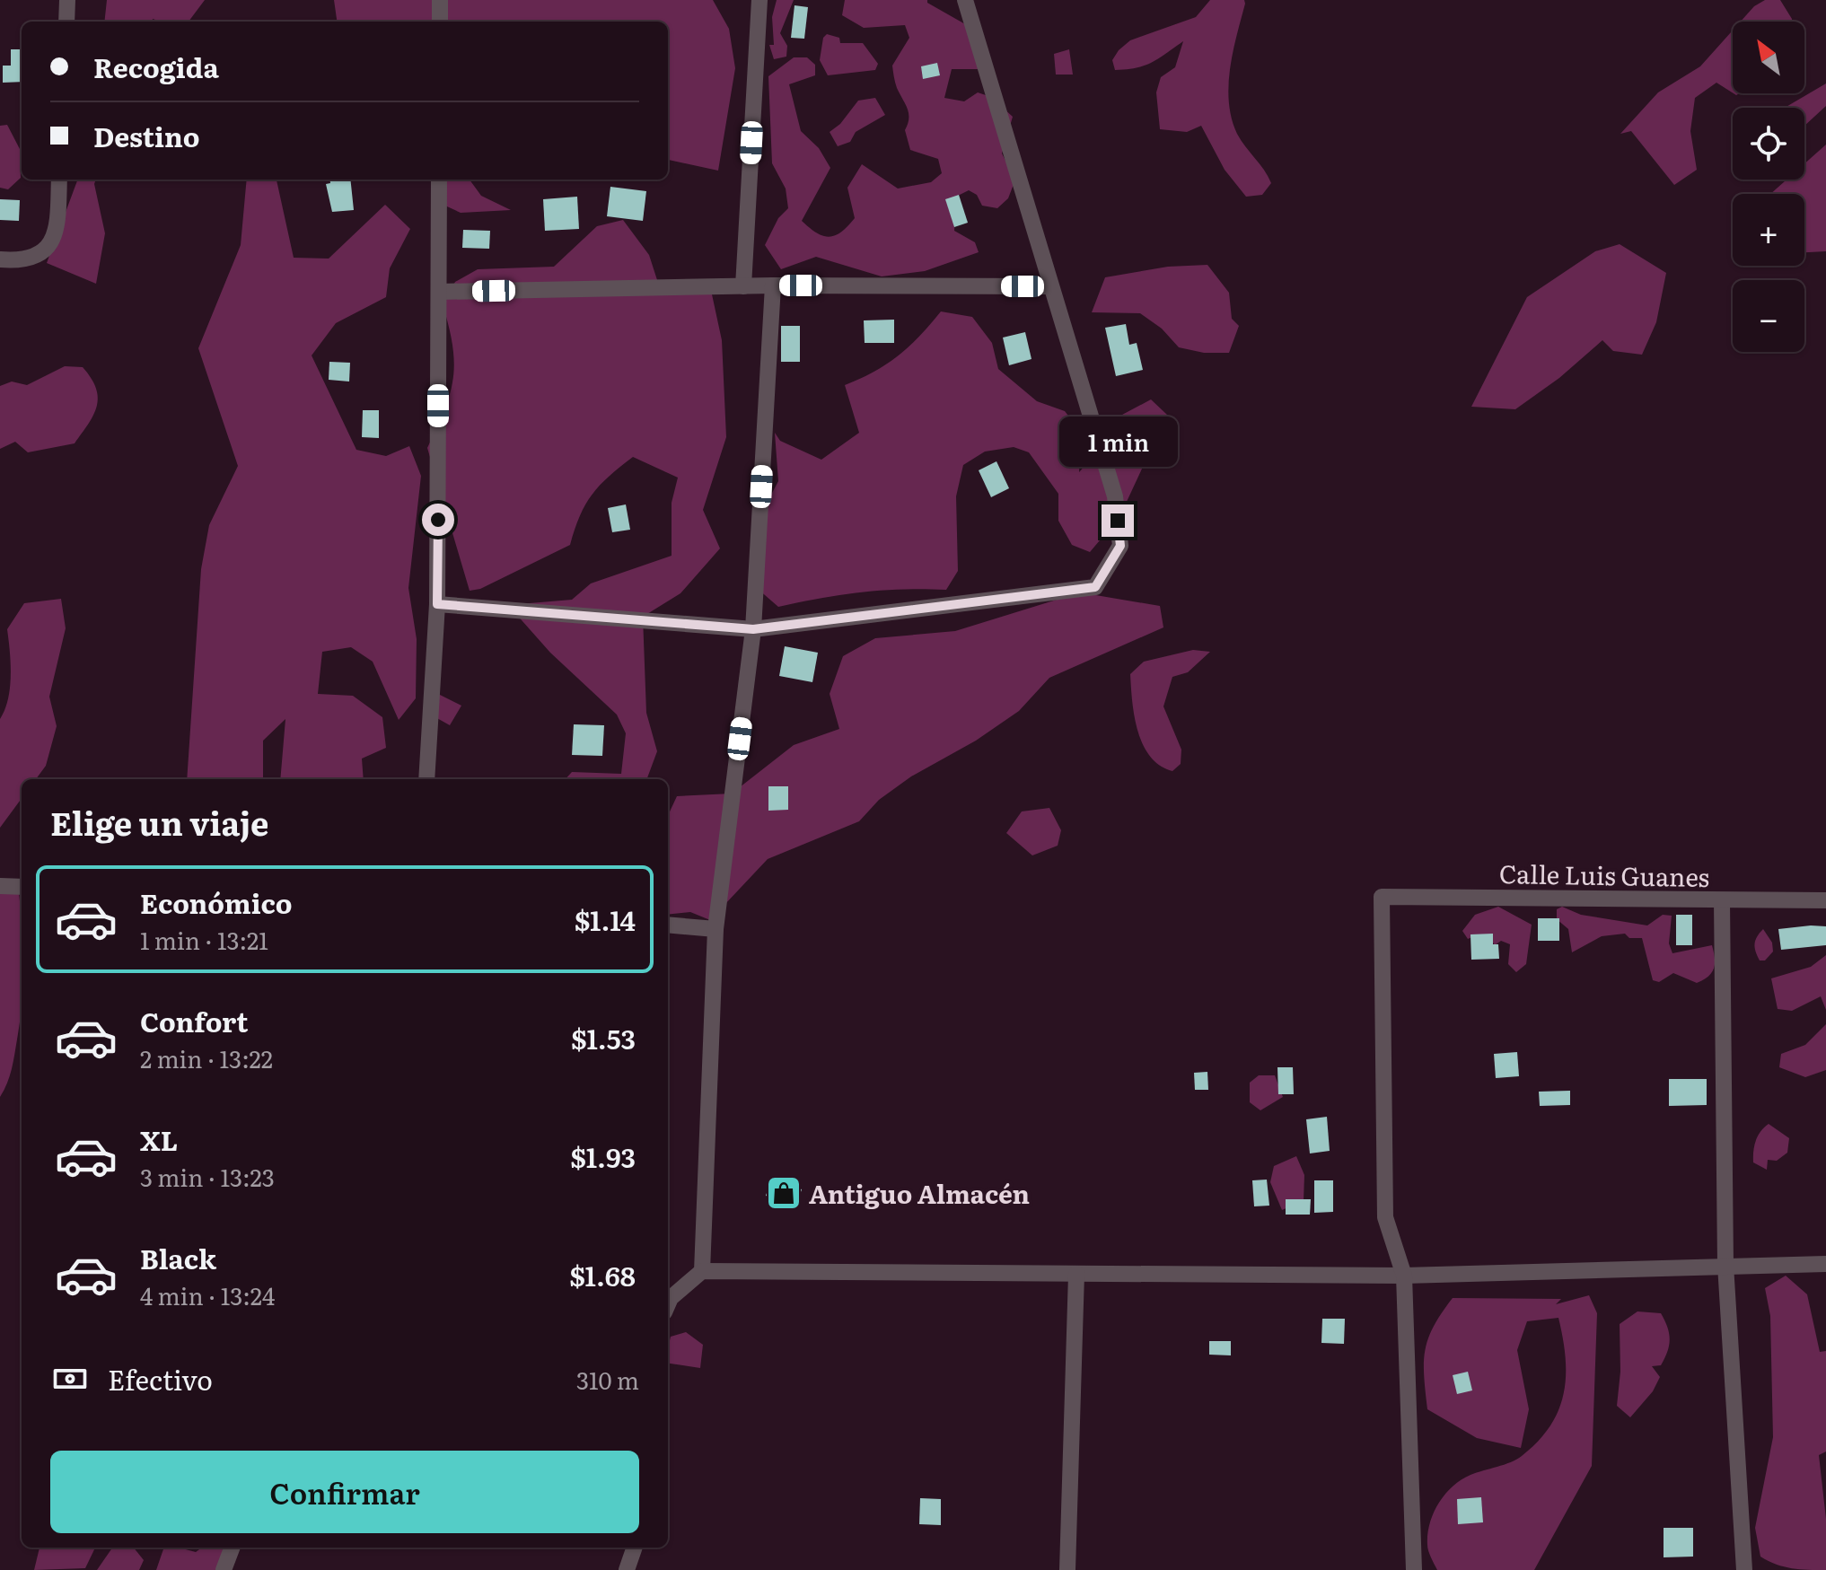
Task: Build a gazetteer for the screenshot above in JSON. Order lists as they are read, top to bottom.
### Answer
{
  "streets": {
    "street": ["Calle Luis Guanes"]
  },
  "places": {
    "shop": ["Antiguo Almacén"]
  },
  "north": "top left",
  "page": {
    "map_buttons": ["+", "−"],
    "banner": ["Recogida", "Destino"],
    "bubble": "1 min",
    "heading": "Elige un viaje",
    "list": [
      {
        "name": "Económico",
        "note": "1 min · 13:21",
        "value": "$1.14"
      },
      {
        "name": "Confort",
        "note": "2 min · 13:22",
        "value": "$1.53"
      },
      {
        "name": "XL",
        "note": "3 min · 13:23",
        "value": "$1.93"
      },
      {
        "name": "Black",
        "note": "4 min · 13:24",
        "value": "$1.68"
      }
    ],
    "pay": ["Efectivo", "310 m"],
    "buttons": "Confirmar"
  }
}
